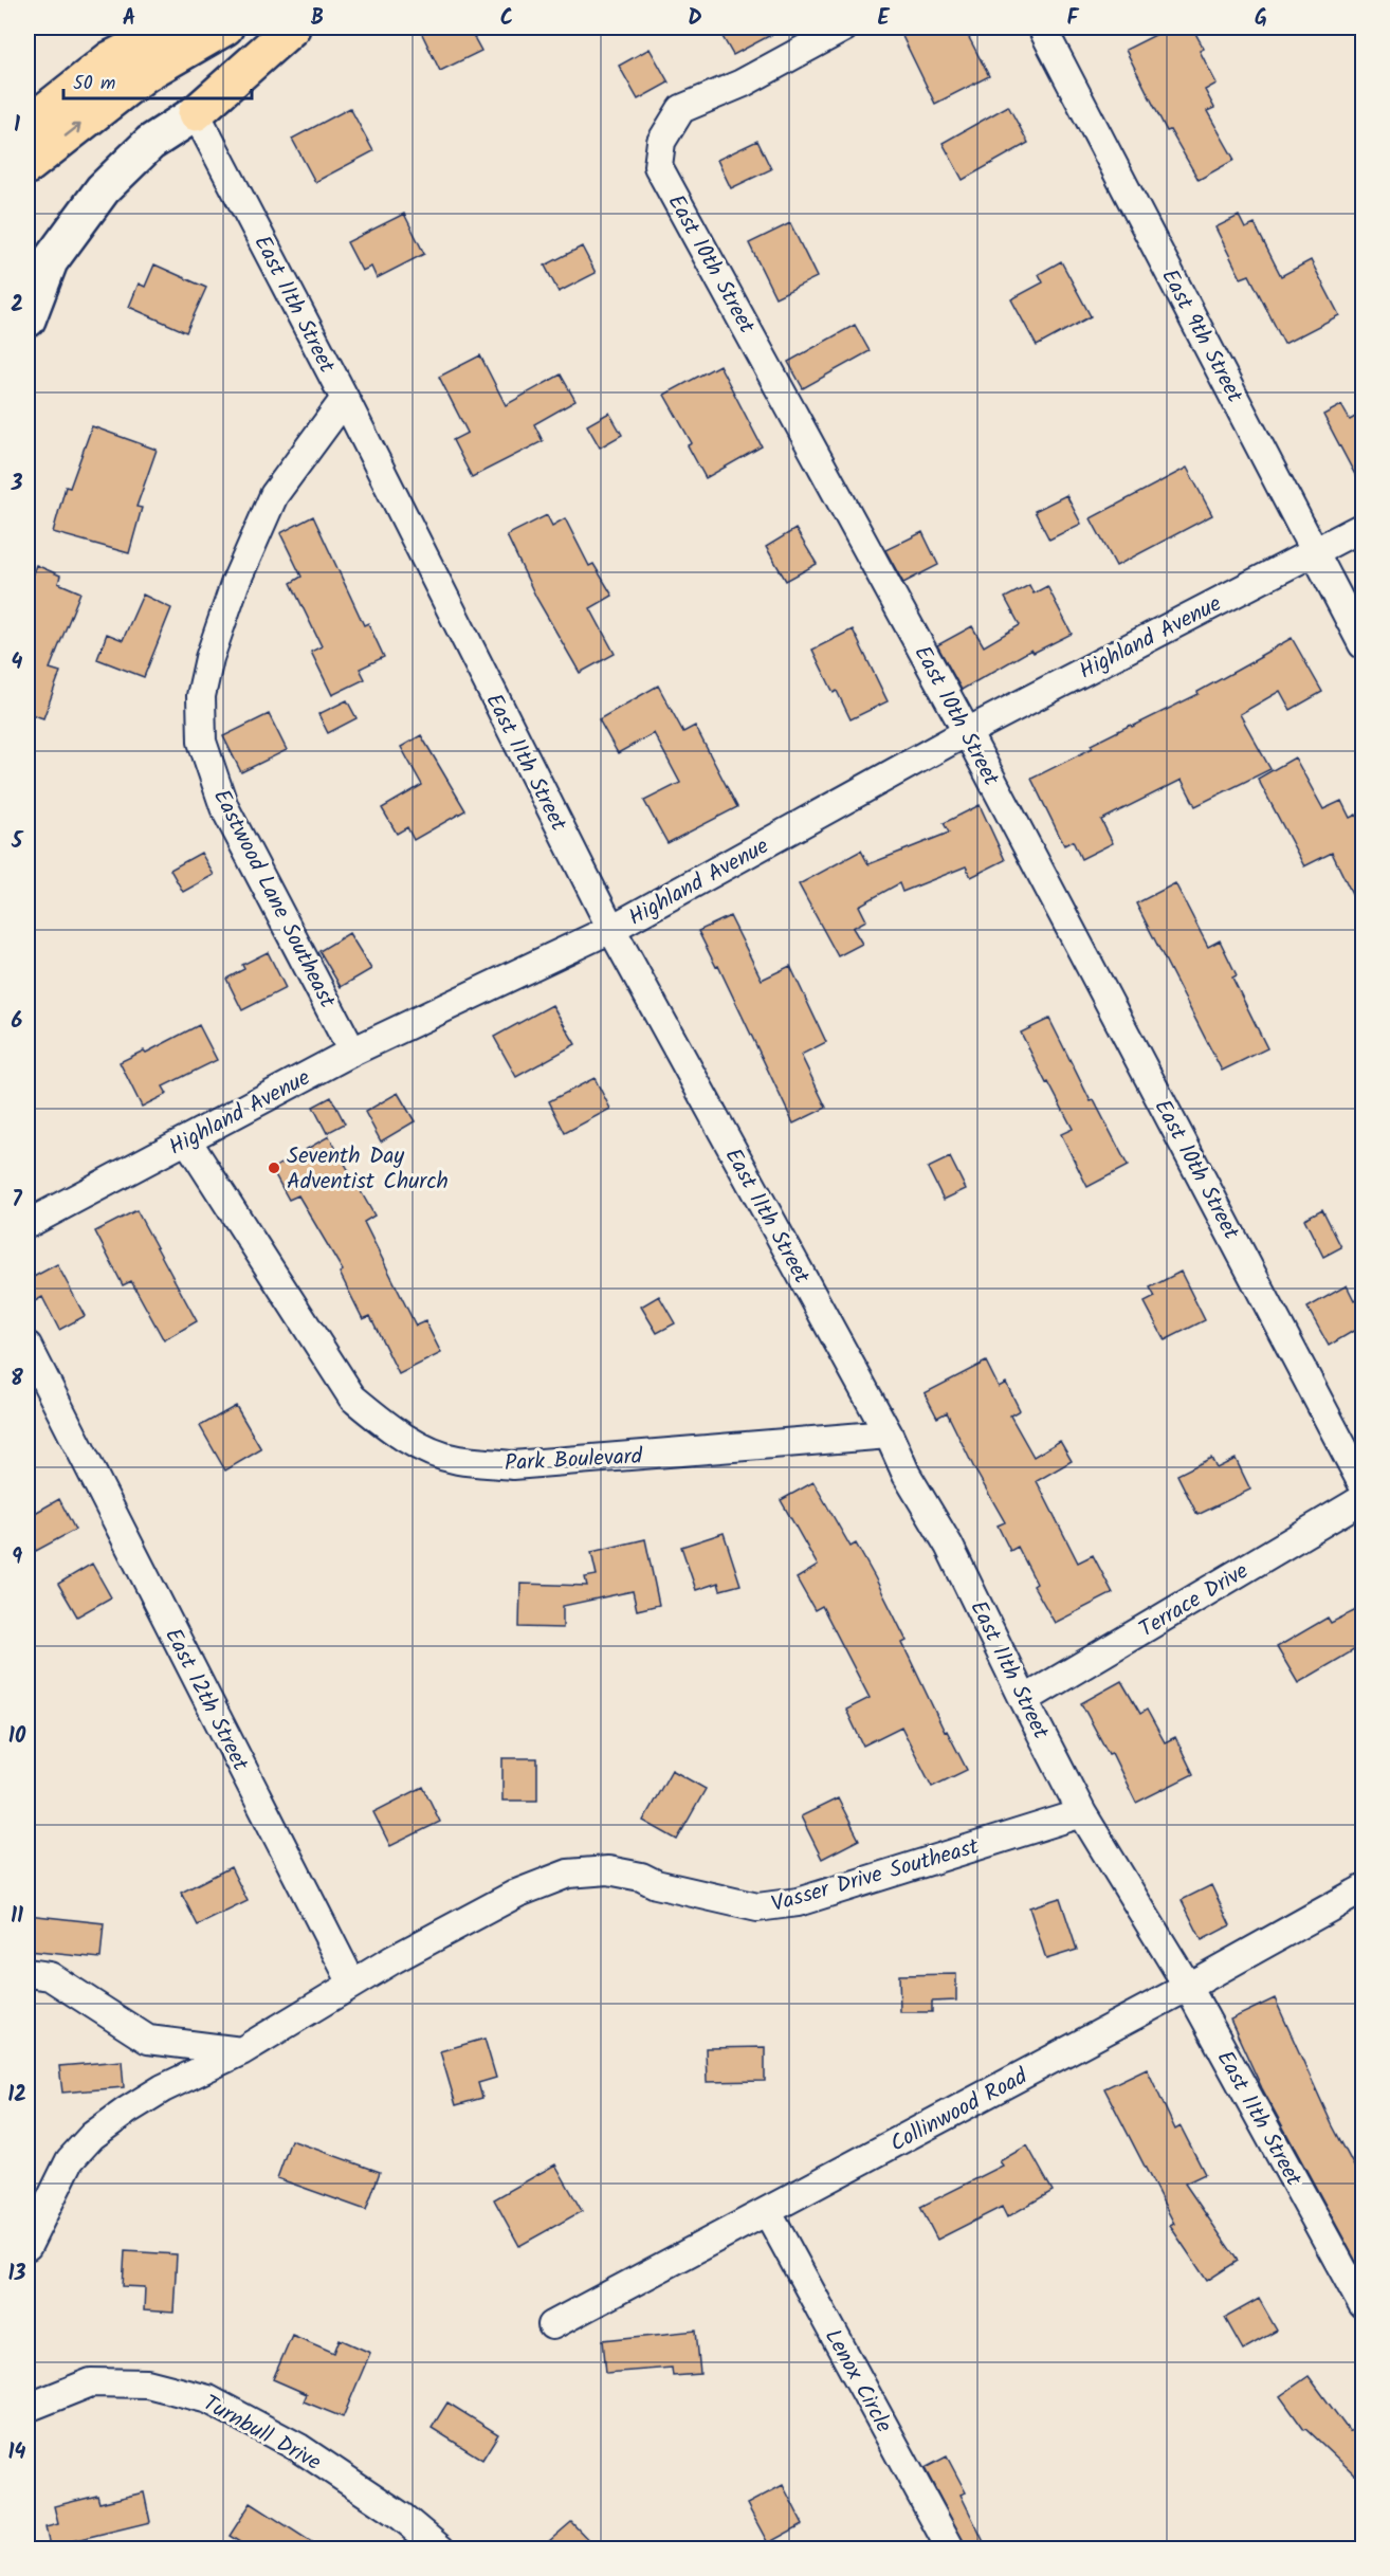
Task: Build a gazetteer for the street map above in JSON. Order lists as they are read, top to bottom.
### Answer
{
  "streets": {
    "street": [
      "East 10th Street",
      "East 11th Street",
      "East 9th Street",
      "Highland Avenue",
      "Eastwood Lane Southeast",
      "Park Boulevard",
      "Terrace Drive",
      "East 12th Street",
      "Vasser Drive Southeast",
      "Collinwood Road",
      "Lenox Circle",
      "Turnbull Drive"
    ]
  },
  "crossings": [
    ["East 10th Street", "Highland Avenue"],
    ["East 11th Street", "Highland Avenue"],
    ["East 11th Street", "Eastwood Lane Southeast"],
    ["East 11th Street", "Park Boulevard"],
    ["East 11th Street", "Terrace Drive"],
    ["East 11th Street", "Vasser Drive Southeast"],
    ["East 11th Street", "Collinwood Road"],
    ["East 9th Street", "Highland Avenue"],
    ["Highland Avenue", "Eastwood Lane Southeast"],
    ["Highland Avenue", "Park Boulevard"],
    ["East 12th Street", "Vasser Drive Southeast"],
    ["Collinwood Road", "Lenox Circle"]
  ],
  "places": ["Seventh Day Adventist Church"],
  "scale_bar": "50 m",
  "grid": {
    "columns": [
      "A",
      "B",
      "C",
      "D",
      "E",
      "F",
      "G"
    ],
    "rows": [
      "1",
      "2",
      "3",
      "4",
      "5",
      "6",
      "7",
      "8",
      "9",
      "10",
      "11",
      "12",
      "13",
      "14"
    ]
  }
}
